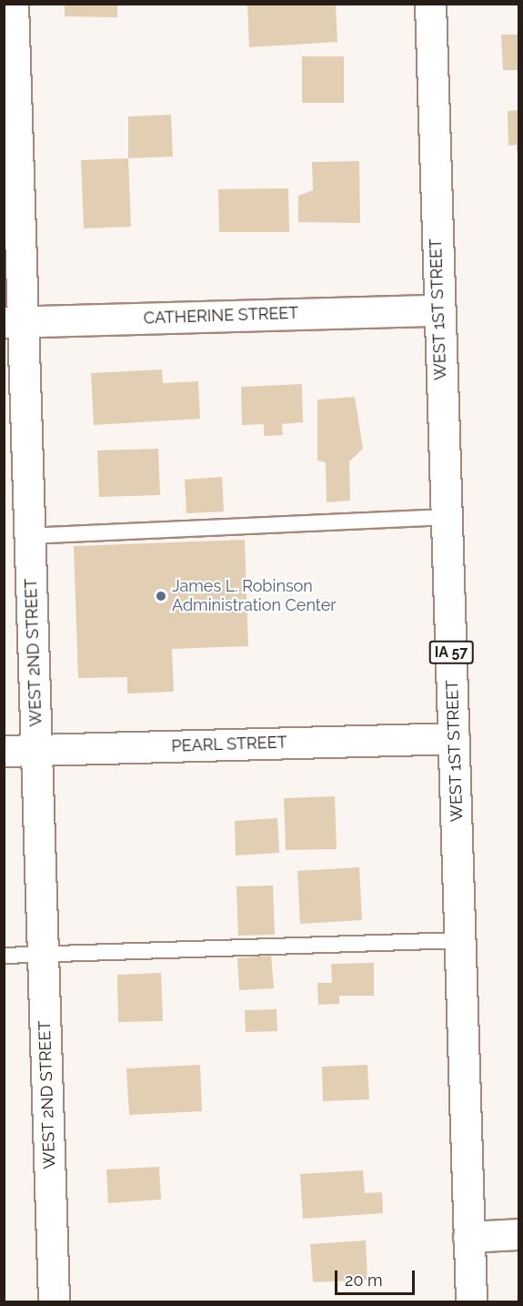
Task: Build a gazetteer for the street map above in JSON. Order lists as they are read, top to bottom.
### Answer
{
  "streets": {
    "street": [
      "WEST 1ST STREET",
      "CATHERINE STREET",
      "WEST 2ND STREET",
      "IA 57",
      "PEARL STREET"
    ]
  },
  "crossings": [
    ["WEST 1ST STREET", "CATHERINE STREET"],
    ["WEST 1ST STREET", "PEARL STREET"],
    ["CATHERINE STREET", "WEST 2ND STREET"],
    ["WEST 2ND STREET", "PEARL STREET"]
  ],
  "places": ["James L. Robinson Administration Center"],
  "scale_bar": "20 m"
}
